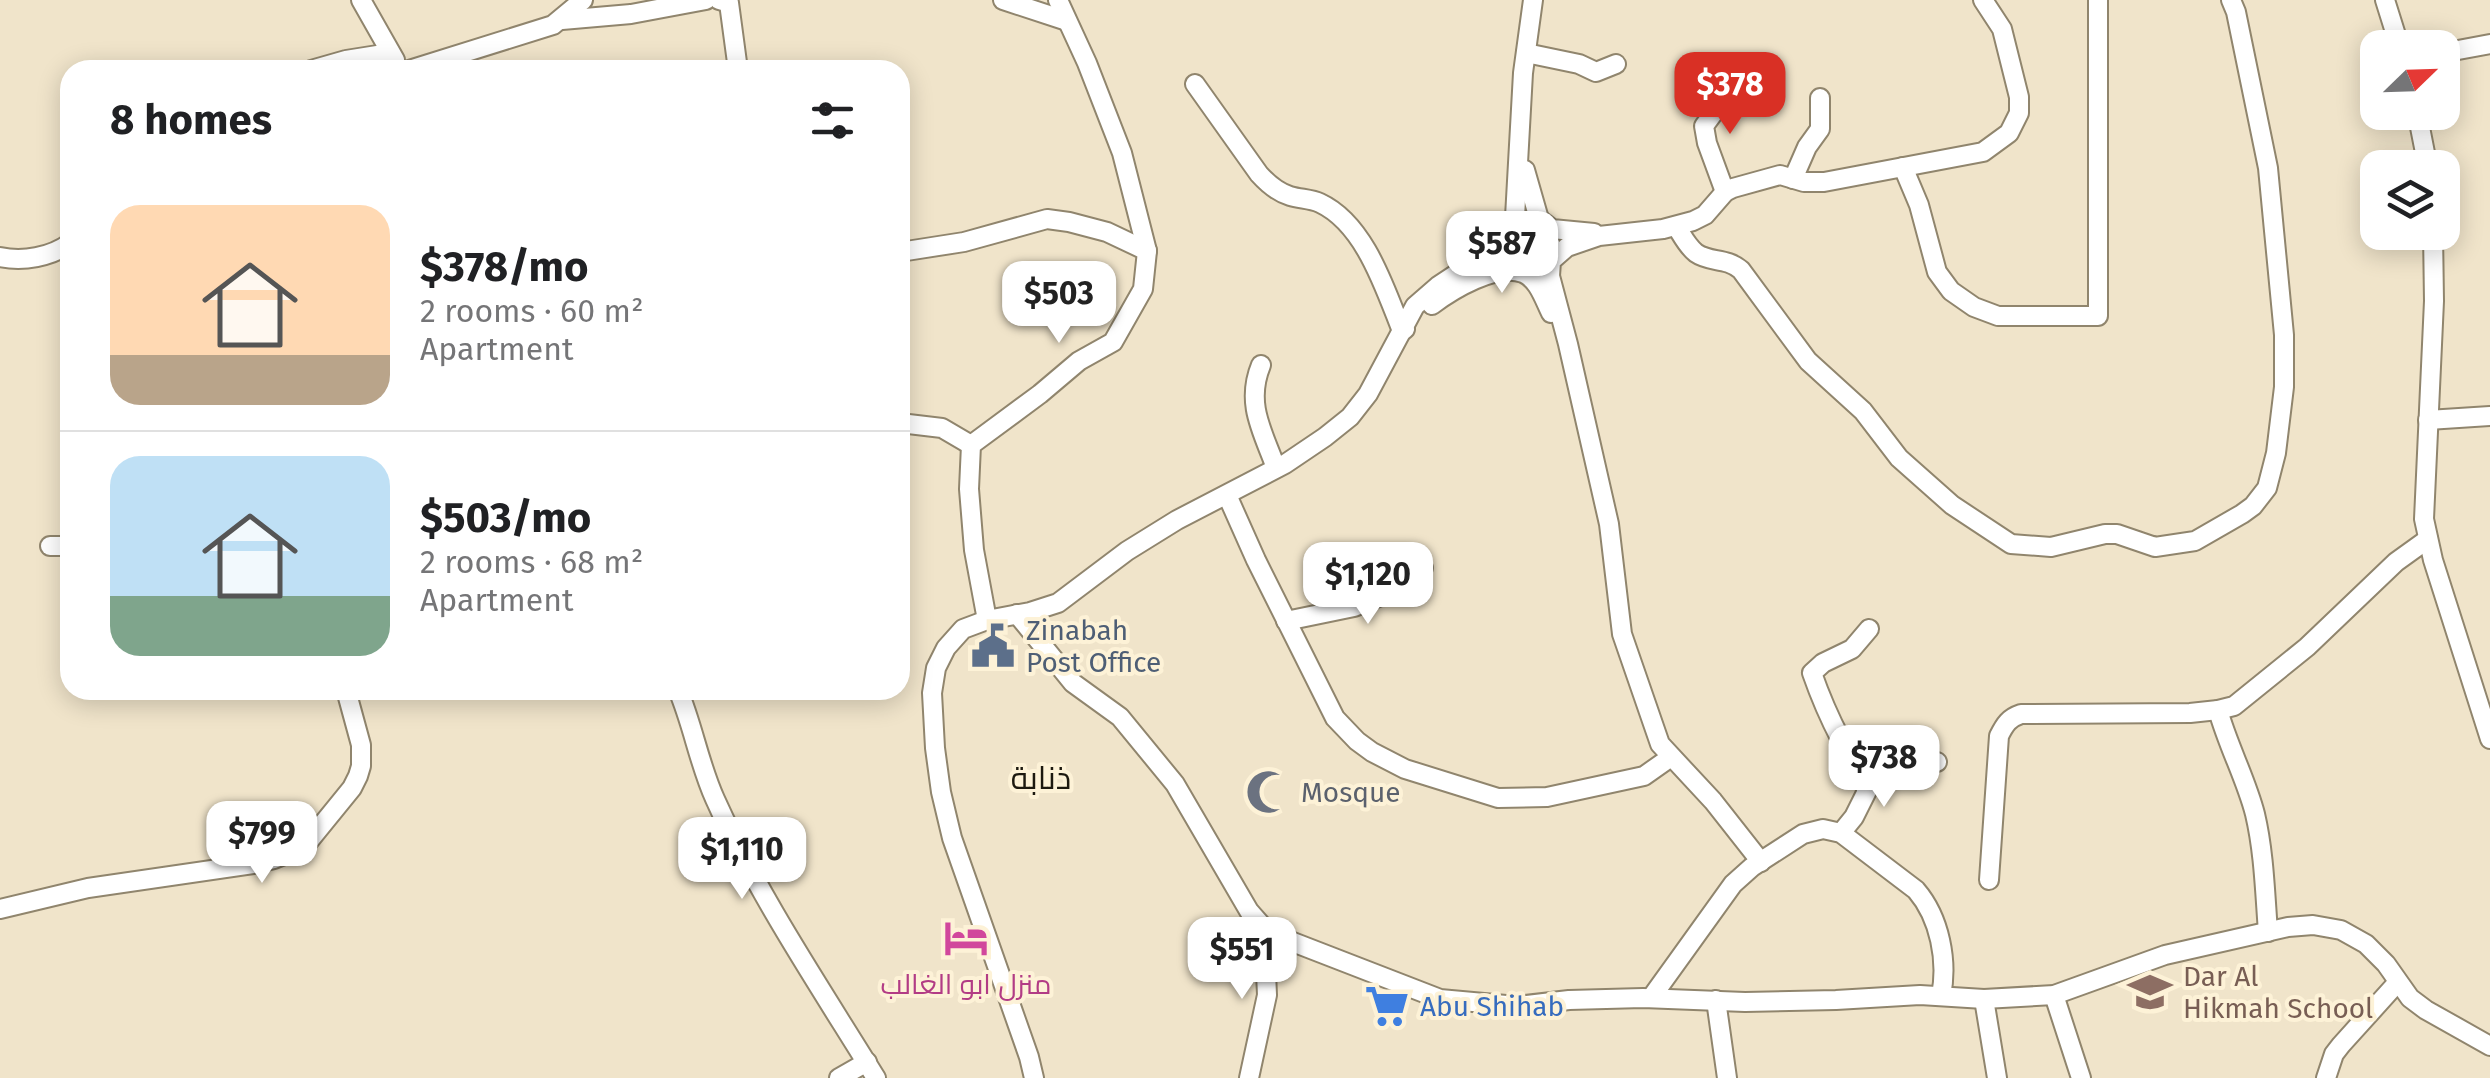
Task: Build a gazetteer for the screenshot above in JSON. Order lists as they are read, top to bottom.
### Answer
{
  "districts": ["ذنابة"],
  "places": {
    "public building": ["Zinabah Post Office"],
    "mosque": ["Mosque"],
    "hotel": ["منزل ابو الغالب"],
    "school or university": ["Dar Al Hikmah School"],
    "supermarket": ["Abu Shihab"]
  },
  "north": "top right",
  "page": {
    "price": [
      "$378",
      "$587",
      "$503",
      "$1,120",
      "$738",
      "$799",
      "$1,110",
      "$551"
    ],
    "heading": "8 homes",
    "list": [
      {
        "name": "$378/mo",
        "note": "2 rooms · 60 m² · Apartment"
      },
      {
        "name": "$503/mo",
        "note": "2 rooms · 68 m² · Apartment"
      }
    ]
  }
}
